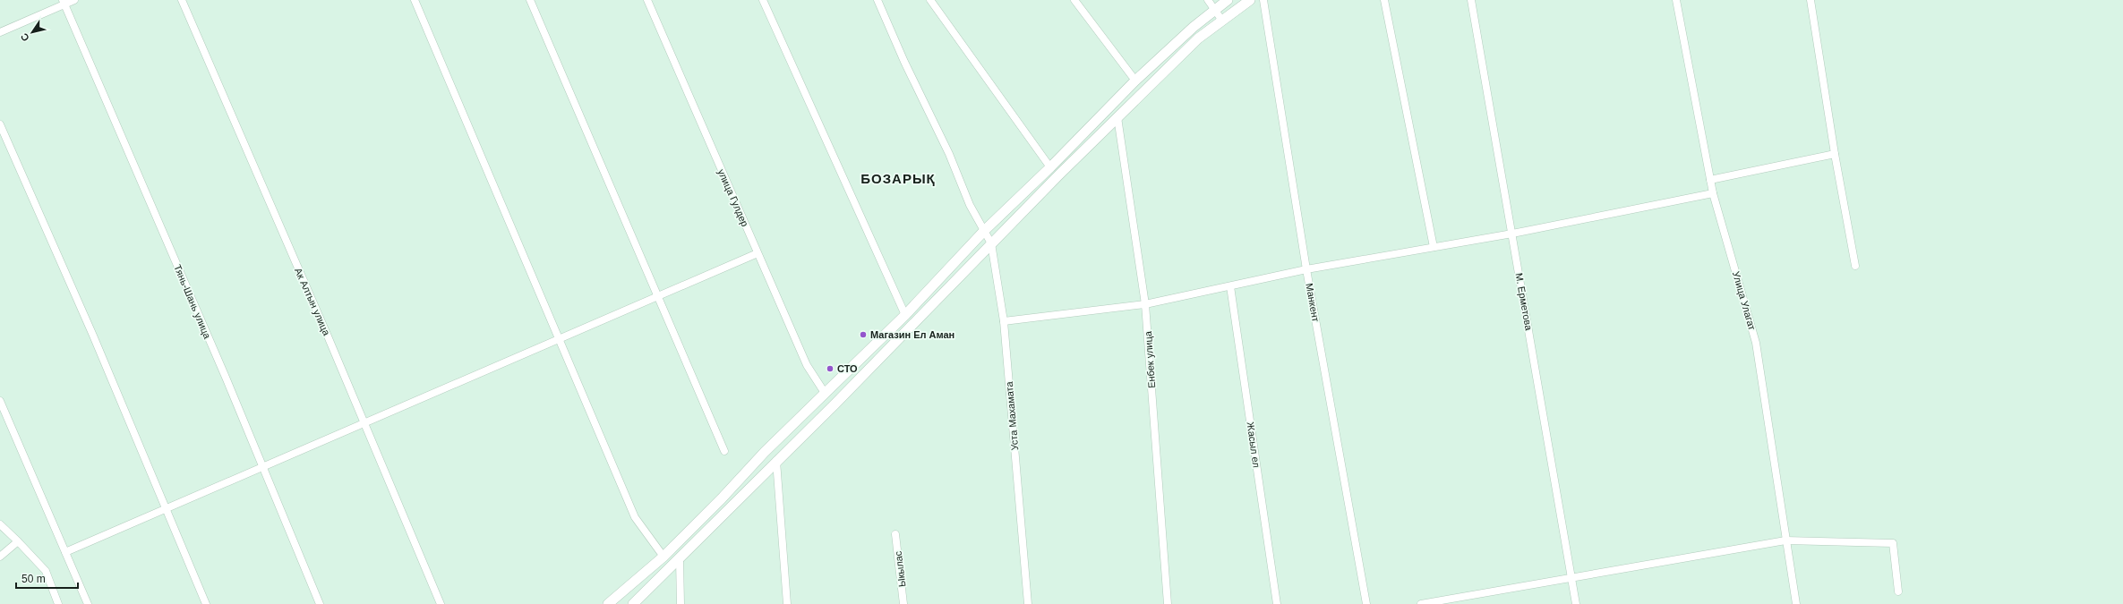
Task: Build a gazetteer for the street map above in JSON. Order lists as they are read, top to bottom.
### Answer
{
  "streets": {
    "street": [
      "улица Гулдер",
      "Улица Улагат",
      "Тянь-Шань улица",
      "Ак Алтын улица",
      "М. Ерметова",
      "Манкент",
      "Енбек улица",
      "Уста Махамата",
      "Жасыл ел",
      "Ыкылас"
    ]
  },
  "districts": ["БОЗАРЫҚ"],
  "places": ["Магазин Ел Аман", "СТО"],
  "scale_bar": "50 m",
  "north": "bottom left"
}
